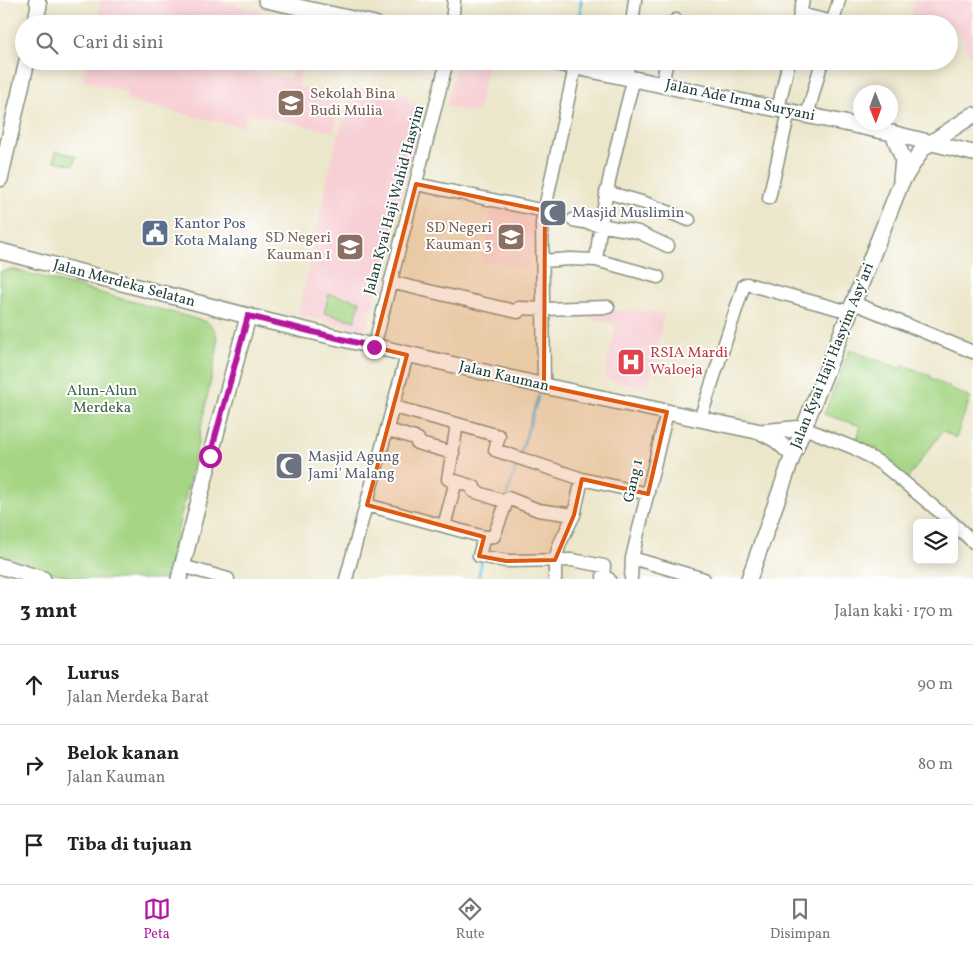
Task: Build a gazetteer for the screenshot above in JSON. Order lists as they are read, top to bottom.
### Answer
{
  "streets": {
    "main road": [
      "Jalan Ade Irma Suryani",
      "Jalan Merdeka Selatan",
      "Jalan Kyai Haji Hasyim Asy'ari",
      "Jalan Kauman"
    ],
    "street": ["Jalan Kyai Haji Wahid Hasyim", "Gang 1"]
  },
  "crossings": [
    ["Jalan Ade Irma Suryani", "Jalan Kyai Haji Hasyim Asy'ari"],
    ["Jalan Kyai Haji Wahid Hasyim", "Jalan Kauman"],
    ["Jalan Merdeka Selatan", "Jalan Kauman"],
    ["Jalan Kyai Haji Hasyim Asy'ari", "Jalan Kauman"],
    ["Jalan Kauman", "Gang 1"]
  ],
  "parks": ["Alun-Alun Merdeka"],
  "places": {
    "school or university": ["Sekolah Bina Budi Mulia", "SD Negeri Kauman 3", "SD Negeri Kauman 1"],
    "mosque": ["Masjid Muslimin", "Masjid Agung Jami' Malang"],
    "public building": ["Kantor Pos Kota Malang"],
    "hospital": ["RSIA Mardi Waloeja"]
  },
  "north": "bottom",
  "page": {
    "search": "Cari di sini",
    "heading": ["3 mnt", "Jalan kaki · 170 m"],
    "list": [
      ["Lurus", "Jalan Merdeka Barat", "90 m"],
      ["Belok kanan", "Jalan Kauman", "80 m"],
      "Tiba di tujuan"
    ],
    "nav": ["Peta", "Rute", "Disimpan"]
  }
}
